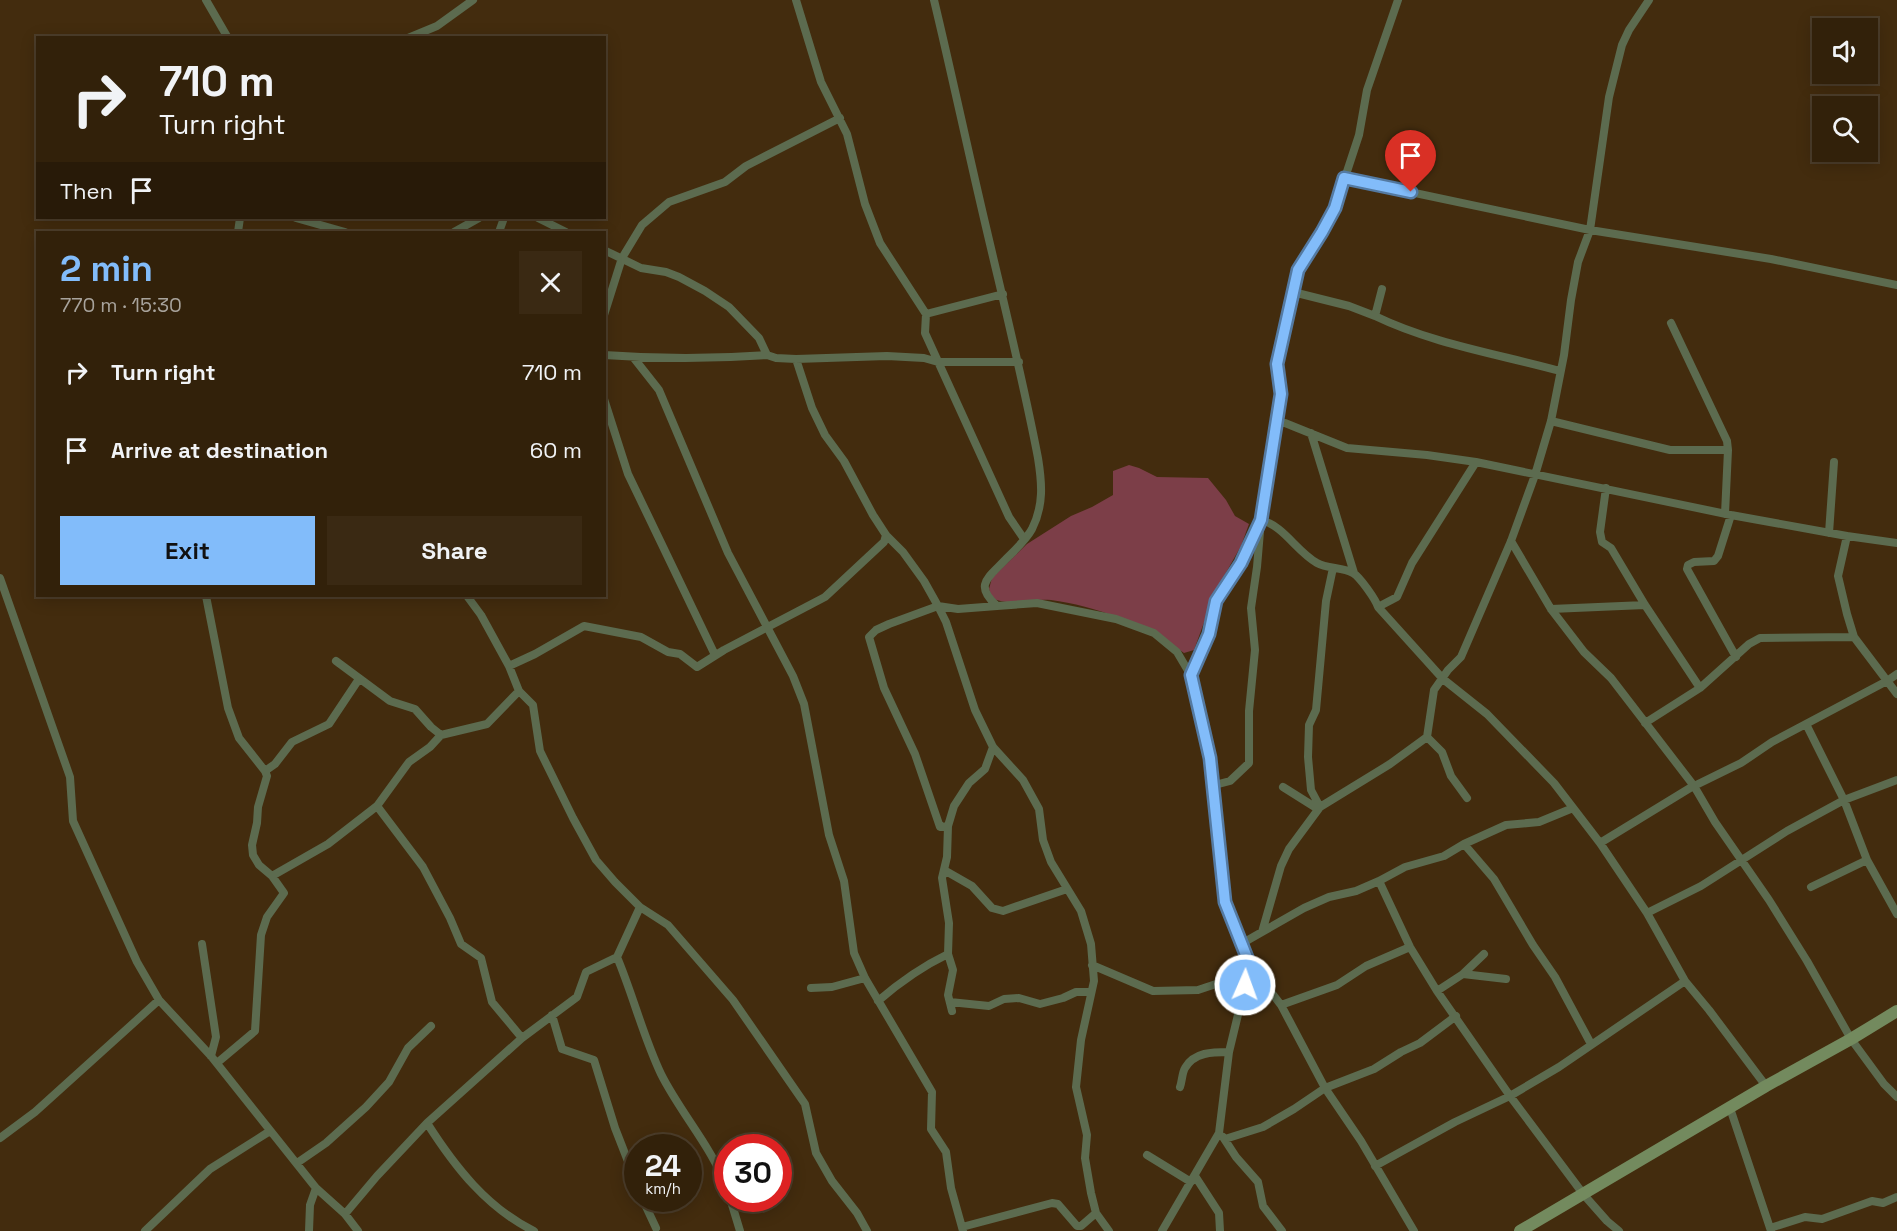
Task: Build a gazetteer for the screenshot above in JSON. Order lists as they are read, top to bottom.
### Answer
{
  "page": {
    "turn": ["710 m", "Turn right"],
    "then": "Then",
    "heading": ["2 min", "770 m · 15:30"],
    "list": [
      {
        "name": "Turn right",
        "value": "710 m"
      },
      {
        "name": "Arrive at destination",
        "value": "60 m"
      }
    ],
    "buttons": ["Exit", "Share"],
    "speed": "24 km/h",
    "limit": "30"
  }
}
